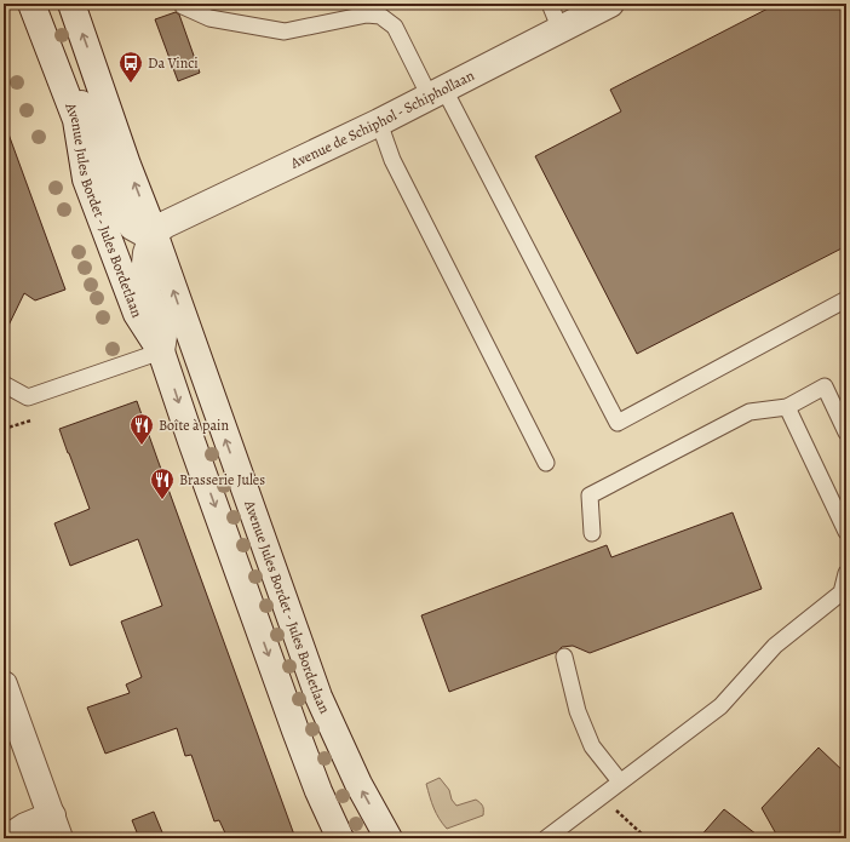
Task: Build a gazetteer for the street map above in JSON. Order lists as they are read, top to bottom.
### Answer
{
  "streets": {
    "main road": ["Avenue de Schiphol - Schiphollaan", "Avenue Jules Bordet - Jules Bordetlaan"]
  },
  "crossings": [
    ["Avenue de Schiphol - Schiphollaan", "Avenue Jules Bordet - Jules Bordetlaan"]
  ],
  "places": {
    "bus stop": ["Da Vinci"],
    "restaurant": ["Boîte à pain", "Brasserie Jules"]
  }
}
